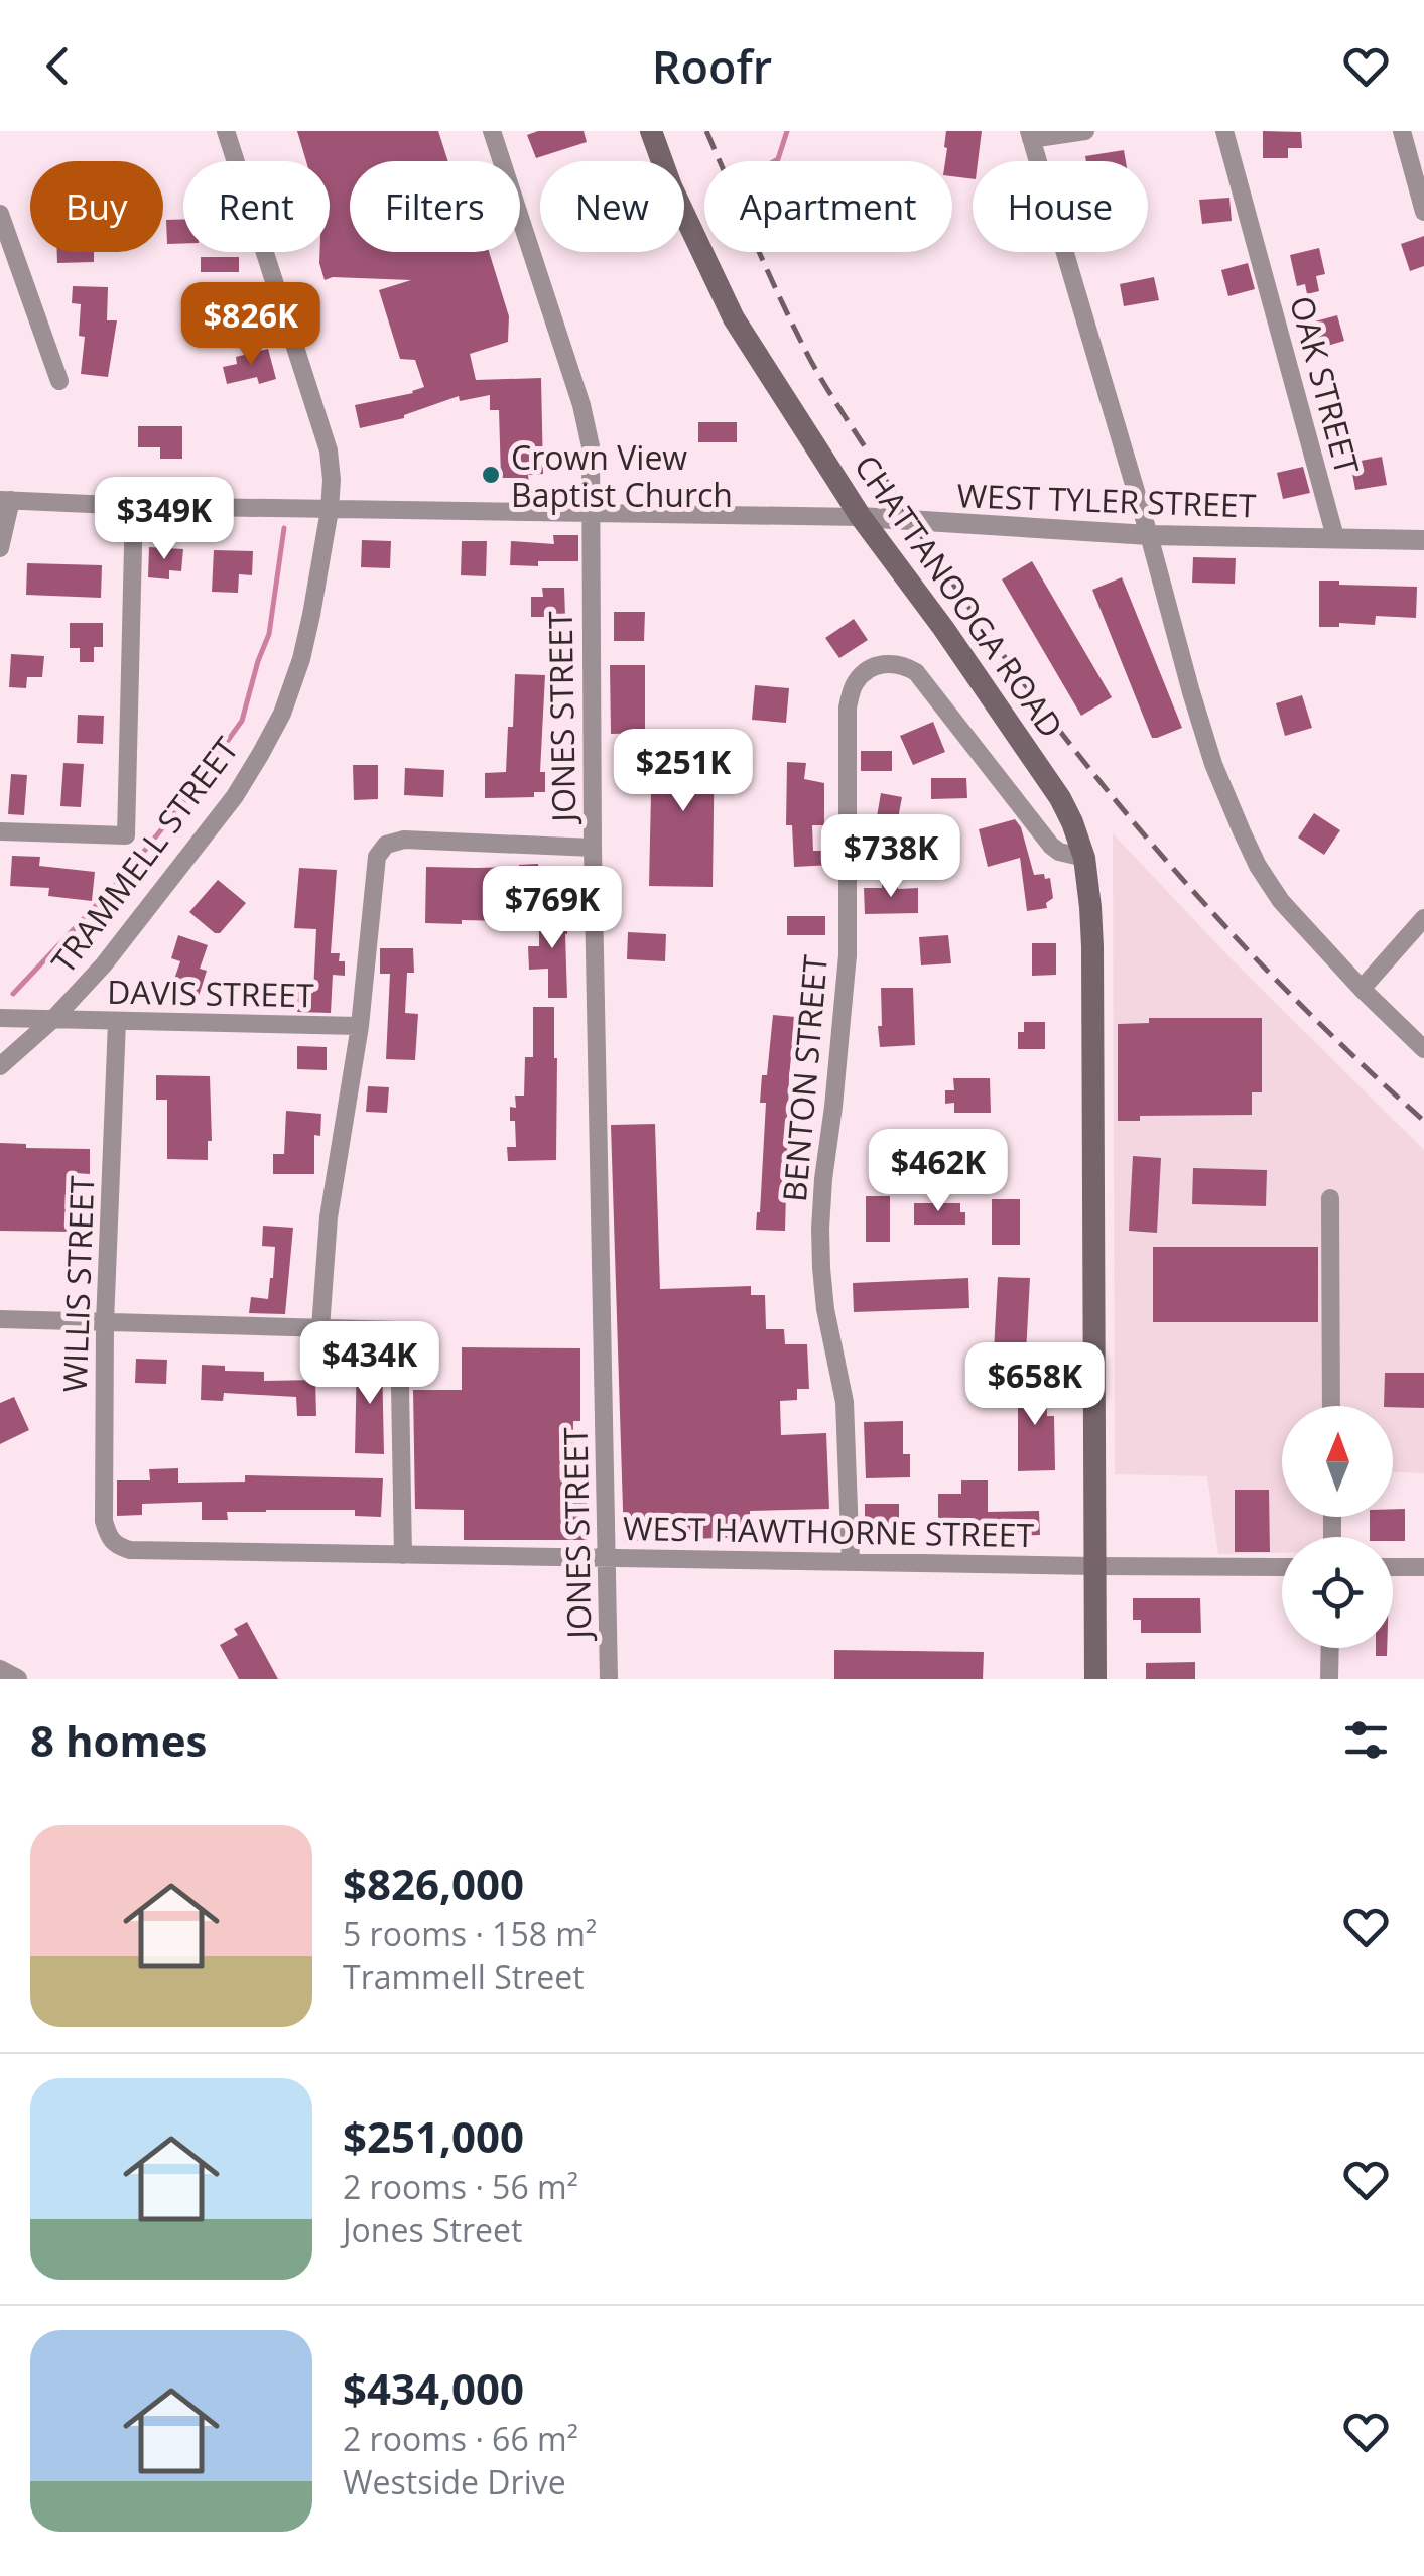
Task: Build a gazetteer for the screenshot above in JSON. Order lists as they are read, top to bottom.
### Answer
{
  "streets": {
    "main road": ["CHATTANOOGA ROAD"],
    "street": [
      "OAK STREET",
      "WEST TYLER STREET",
      "JONES STREET",
      "TRAMMELL STREET",
      "DAVIS STREET",
      "BENTON STREET",
      "WILLIS STREET",
      "WEST HAWTHORNE STREET"
    ]
  },
  "crossings": [
    ["OAK STREET", "WEST TYLER STREET"],
    ["WEST TYLER STREET", "CHATTANOOGA ROAD"],
    ["WEST TYLER STREET", "JONES STREET"],
    ["WEST TYLER STREET", "TRAMMELL STREET"],
    ["CHATTANOOGA ROAD", "BENTON STREET"],
    ["CHATTANOOGA ROAD", "WEST HAWTHORNE STREET"],
    ["JONES STREET", "WEST HAWTHORNE STREET"],
    ["TRAMMELL STREET", "DAVIS STREET"],
    ["DAVIS STREET", "WILLIS STREET"],
    ["BENTON STREET", "WEST HAWTHORNE STREET"],
    ["WILLIS STREET", "WEST HAWTHORNE STREET"]
  ],
  "places": ["Crown View Baptist Church"],
  "north": "top",
  "page": {
    "header": "Roofr",
    "chip": [
      "Buy",
      "Rent",
      "Filters",
      "New",
      "Apartment",
      "House"
    ],
    "price": [
      "$826K",
      "$349K",
      "$251K",
      "$738K",
      "$769K",
      "$462K",
      "$434K",
      "$658K"
    ],
    "heading": "8 homes",
    "list": [
      {
        "name": "$826,000",
        "note": "5 rooms · 158 m² · Trammell Street"
      },
      {
        "name": "$251,000",
        "note": "2 rooms · 56 m² · Jones Street"
      },
      {
        "name": "$434,000",
        "note": "2 rooms · 66 m² · Westside Drive"
      }
    ]
  }
}
